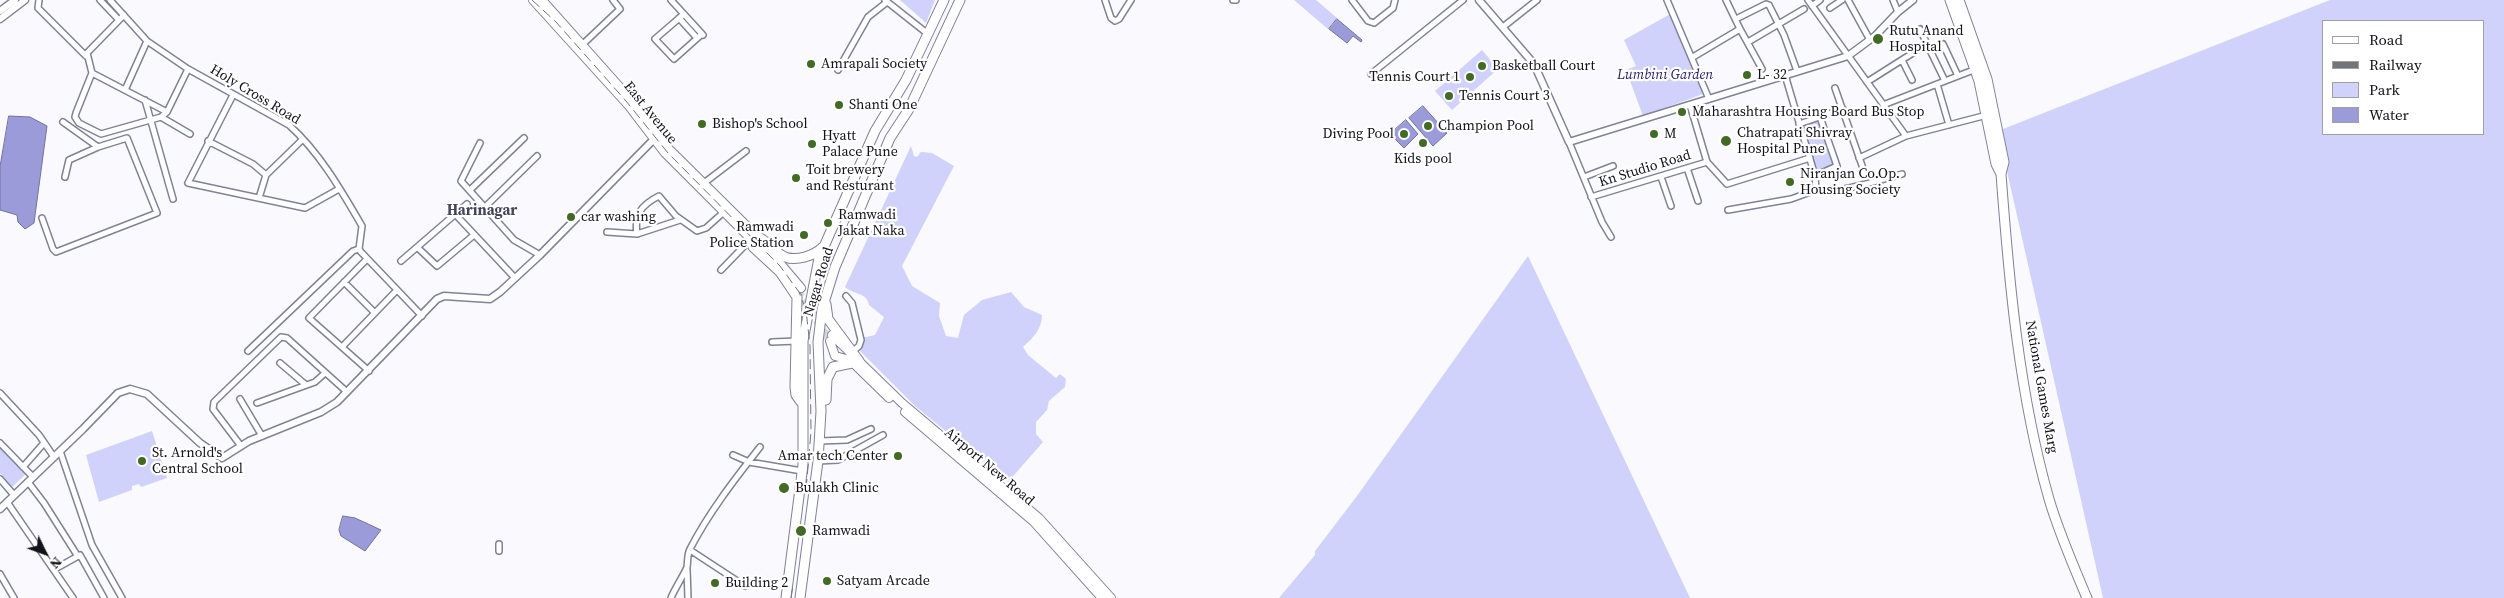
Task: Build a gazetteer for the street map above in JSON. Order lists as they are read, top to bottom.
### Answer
{
  "streets": {
    "main road": [
      "East Avenue",
      "Nagar Road",
      "National Games Marg",
      "Airport New Road"
    ],
    "street": ["Holy Cross Road", "Kn Studio Road"]
  },
  "districts": ["Harinagar"],
  "parks": ["Lumbini Garden"],
  "places": [
    "Rutu Anand Hospital",
    "Amrapali Society",
    "Basketball Court",
    "L- 32",
    "Tennis Court 1",
    "Tennis Court 3",
    "Shanti One",
    "Maharashtra Housing Board Bus Stop",
    "Bishop's School",
    "Champion Pool",
    "Diving Pool",
    "M",
    "Chatrapati Shivray Hospital Pune",
    "Kids pool",
    "Hyatt Palace Pune",
    "Toit brewery and Resturant",
    "Niranjan Co.Op. Housing Society",
    "car washing",
    "Ramwadi Jakat Naka",
    "Ramwadi Police Station",
    "Amar tech Center",
    "St. Arnold's Central School",
    "Bulakh Clinic",
    "Ramwadi",
    "Satyam Arcade",
    "Building 2"
  ],
  "legend": [
    "Road",
    "Railway",
    "Park",
    "Water"
  ],
  "north": "bottom right"
}
